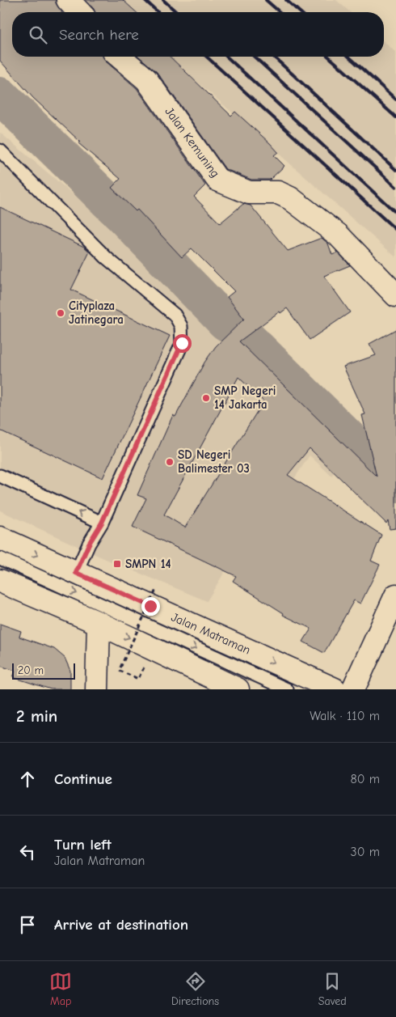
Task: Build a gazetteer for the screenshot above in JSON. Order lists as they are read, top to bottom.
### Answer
{
  "streets": {
    "main road": ["Jalan Kemuning", "Jalan Matraman"]
  },
  "places": {
    "other": ["Cityplaza Jatinegara", "SMP Negeri 14 Jakarta", "SD Negeri Balimester 03"],
    "transit": ["SMPN 14"]
  },
  "scale_bar": "20 m",
  "page": {
    "search": "Search here",
    "scale": "20 m",
    "heading": ["2 min", "Walk · 110 m"],
    "list": [
      ["Continue", "80 m"],
      ["Turn left", "Jalan Matraman", "30 m"],
      "Arrive at destination"
    ],
    "nav": ["Map", "Directions", "Saved"]
  }
}
